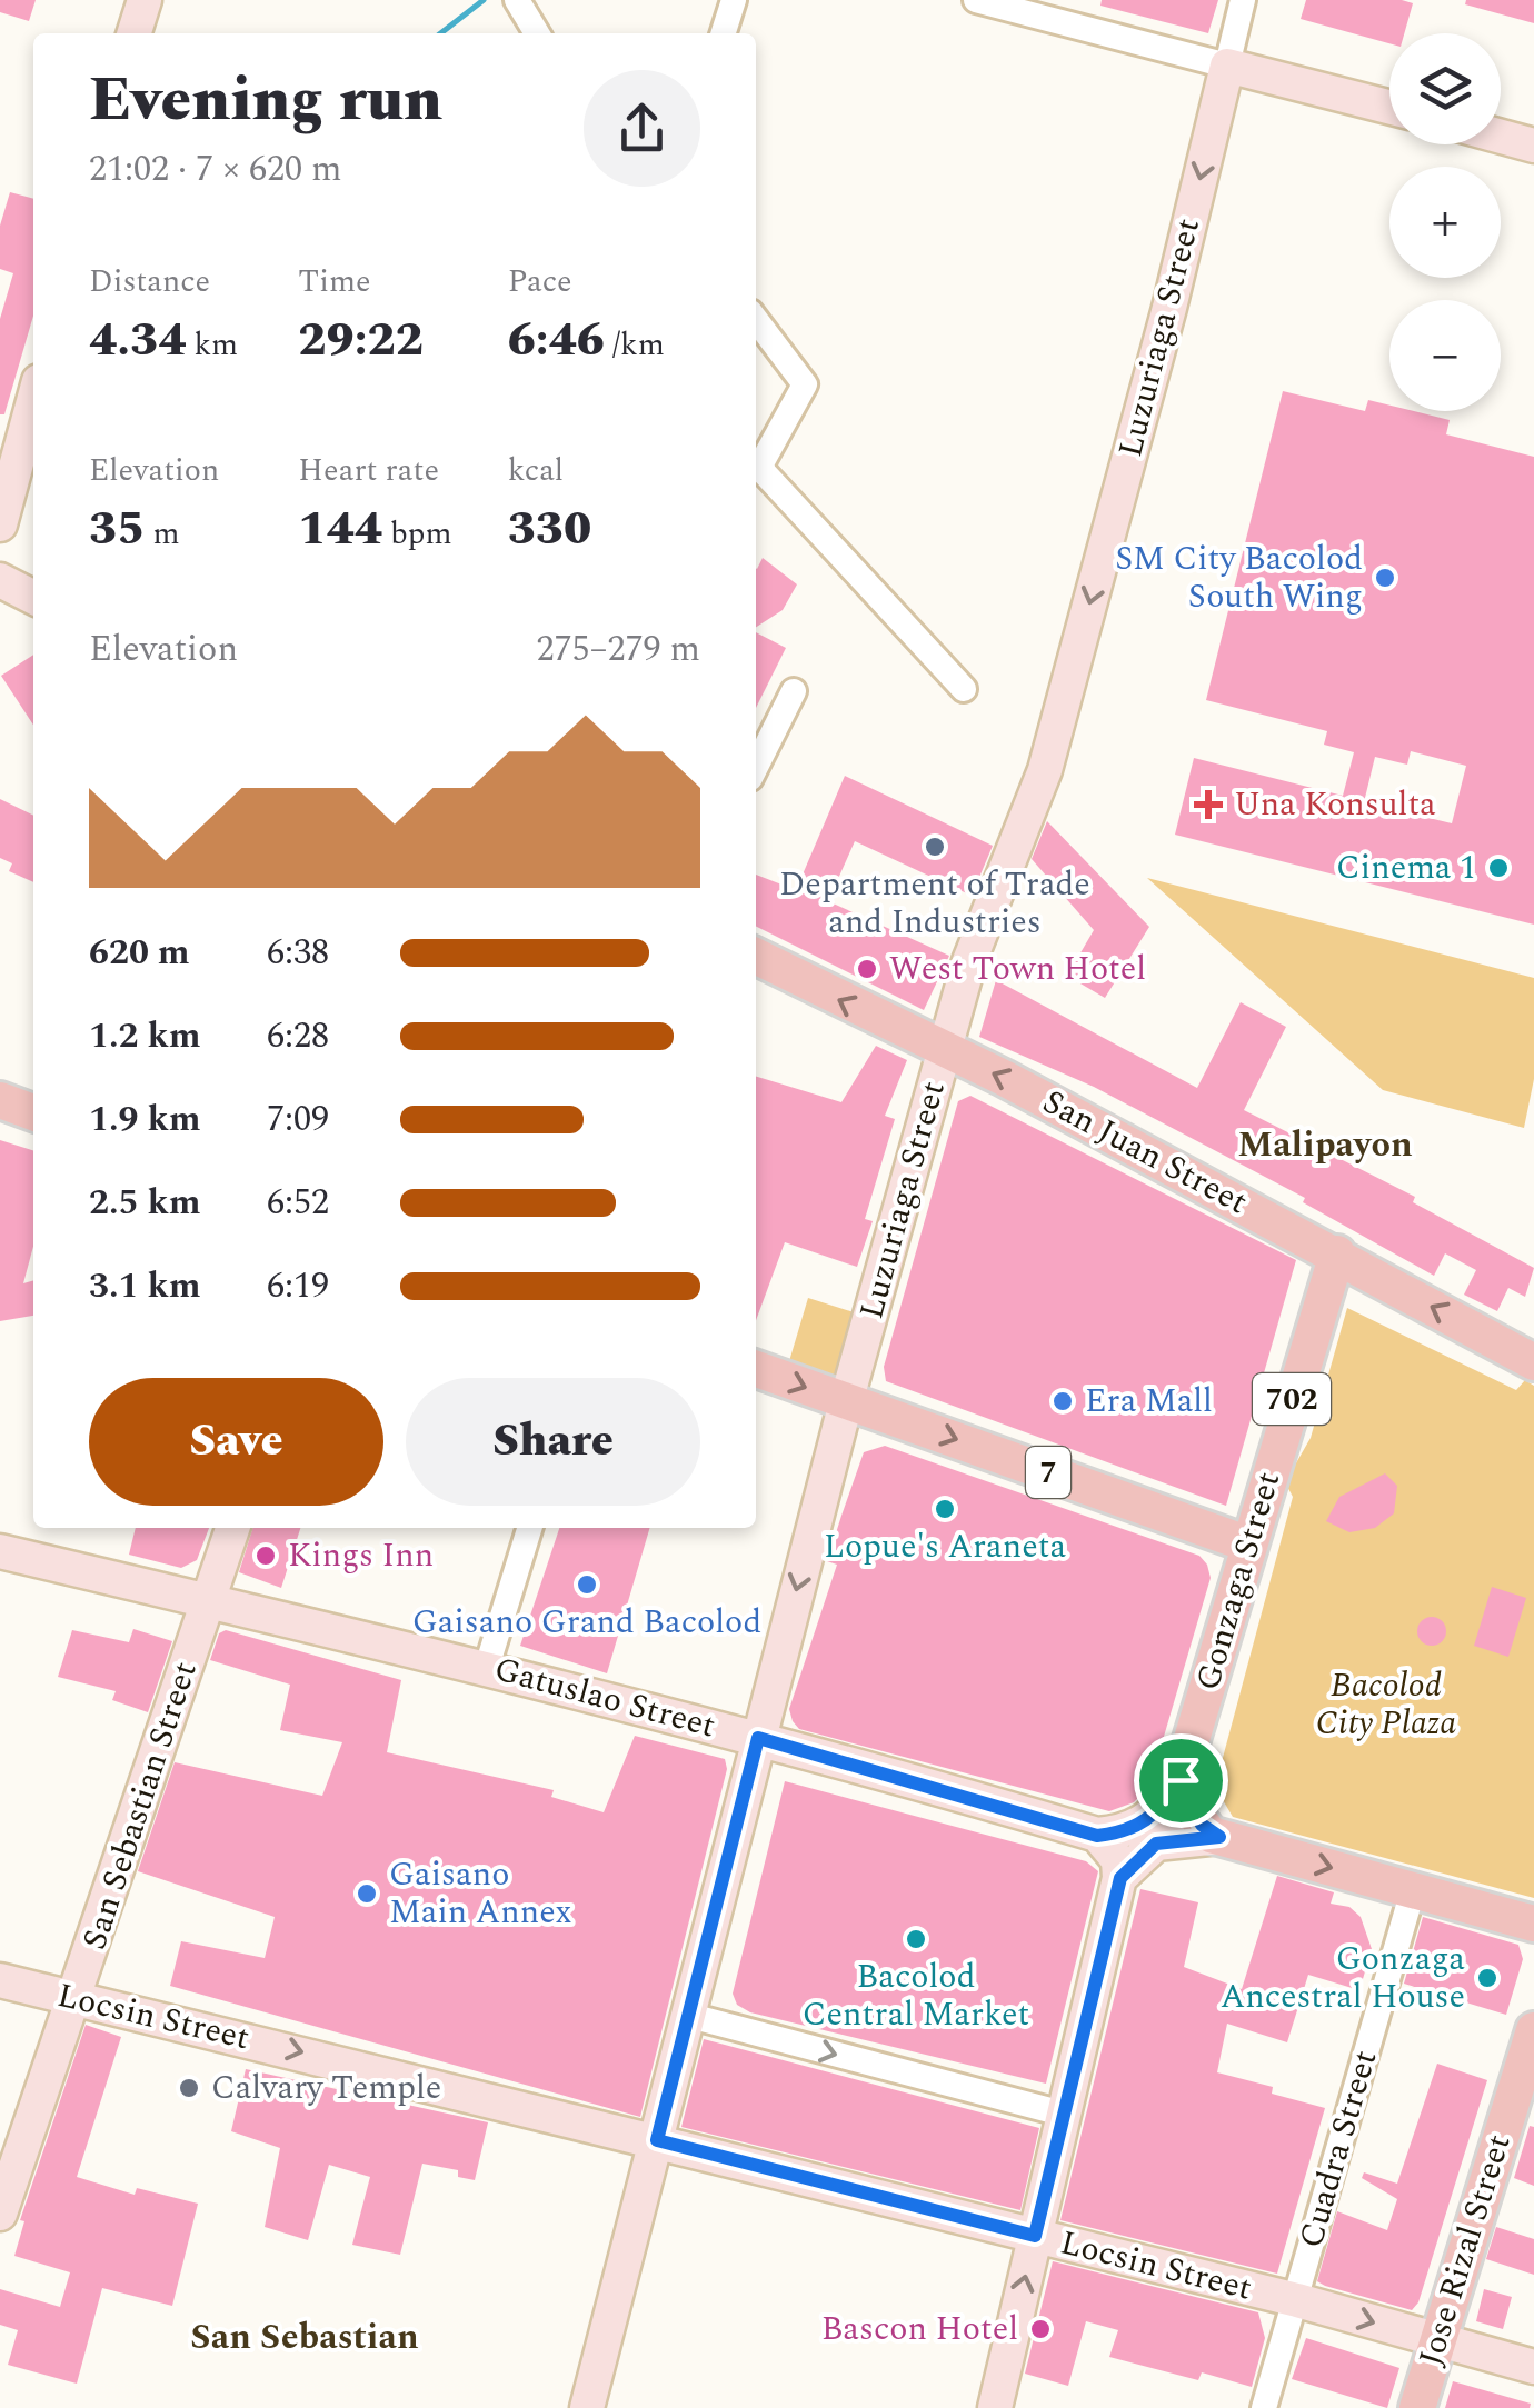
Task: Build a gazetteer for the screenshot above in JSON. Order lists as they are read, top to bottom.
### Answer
{
  "streets": {
    "main road": [
      "San Juan Street",
      "702",
      "7",
      "Gonzaga Street",
      "Jose Rizal Street"
    ],
    "street": [
      "Luzuriaga Street",
      "Gatuslao Street",
      "San Sebastian Street",
      "Locsin Street",
      "Cuadra Street"
    ]
  },
  "crossings": [
    ["Luzuriaga Street", "San Juan Street"],
    ["Luzuriaga Street", "7"],
    ["Luzuriaga Street", "Gatuslao Street"],
    ["Luzuriaga Street", "Locsin Street"],
    ["San Juan Street", "Gonzaga Street"],
    ["7", "Gonzaga Street"],
    ["Gatuslao Street", "San Sebastian Street"],
    ["San Sebastian Street", "Locsin Street"],
    ["Locsin Street", "Cuadra Street"],
    ["Locsin Street", "Jose Rizal Street"]
  ],
  "one_way": ["Luzuriaga Street", "San Juan Street", "Locsin Street"],
  "districts": ["Malipayon", "San Sebastian"],
  "parks": ["Bacolod City Plaza"],
  "places": {
    "other": [
      "SM City Bacolod South Wing",
      "Department of Trade and Industries",
      "Cinema 1",
      "West Town Hotel",
      "Era Mall",
      "Lopue's Araneta",
      "Kings Inn",
      "Gaisano Grand Bacolod",
      "Gaisano Main Annex",
      "Bacolod Central Market",
      "Gonzaga Ancestral House",
      "Calvary Temple",
      "Bascon Hotel"
    ],
    "health": ["Una Konsulta"]
  },
  "page": {
    "map_buttons": ["+", "−"],
    "heading": ["Evening run", "21:02 · 7 × 620 m"],
    "stats": [
      ["Distance", "4.34 km"],
      ["Time", "29:22"],
      ["Pace", "6:46 /km"],
      ["Elevation", "35 m"],
      ["Heart rate", "144 bpm"],
      ["kcal", "330"]
    ],
    "chart": ["Elevation", "275–279 m"],
    "list": [
      {
        "name": "620 m",
        "note": "6:38"
      },
      {
        "name": "1.2 km",
        "note": "6:28"
      },
      {
        "name": "1.9 km",
        "note": "7:09"
      },
      {
        "name": "2.5 km",
        "note": "6:52"
      },
      {
        "name": "3.1 km",
        "note": "6:19"
      }
    ],
    "buttons": ["Save", "Share"]
  }
}
